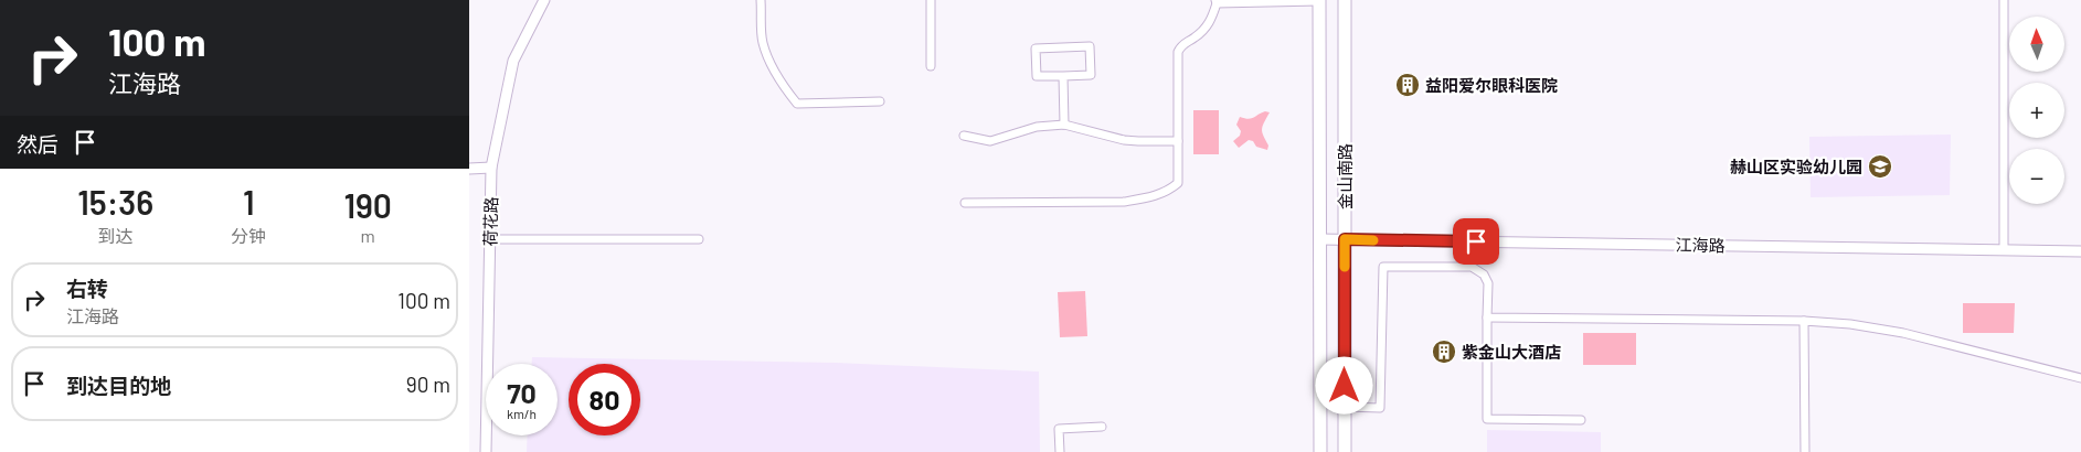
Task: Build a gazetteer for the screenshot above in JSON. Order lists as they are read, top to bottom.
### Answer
{
  "streets": {
    "highway": ["金山南路"],
    "street": ["荷花路", "江海路"]
  },
  "crossings": [
    ["金山南路", "江海路"]
  ],
  "places": {
    "building": ["益阳爱尔眼科医院", "紫金山大酒店"],
    "school or university": ["赫山区实验幼儿园"]
  },
  "north": "top",
  "page": {
    "turn": ["100 m", "江海路"],
    "map_buttons": ["+", "−"],
    "then": "然后",
    "eta": [
      "15:36",
      "到达",
      "1",
      "分钟",
      "190",
      "m"
    ],
    "list": [
      {
        "name": "右转",
        "note": "江海路",
        "value": "100 m"
      },
      {
        "name": "到达目的地",
        "value": "90 m"
      }
    ],
    "speed": "70 km/h",
    "limit": "80"
  }
}
